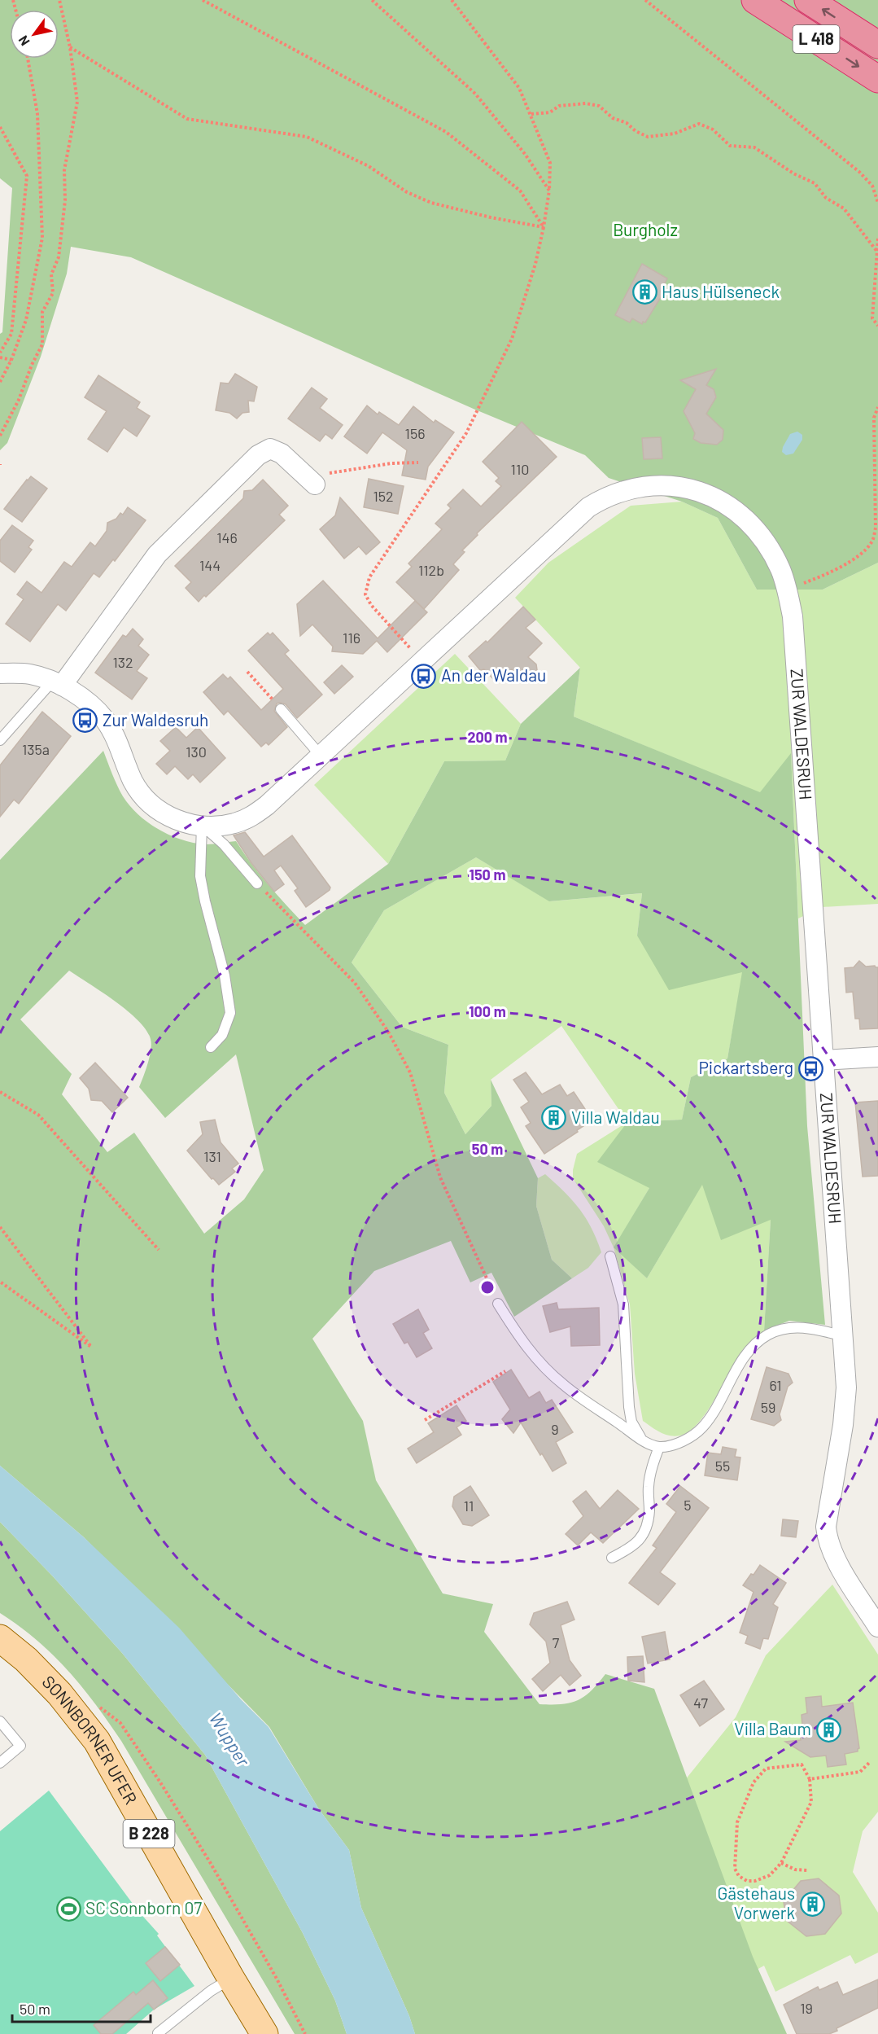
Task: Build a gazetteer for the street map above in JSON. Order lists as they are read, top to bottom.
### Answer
{
  "streets": {
    "highway": ["L 418"],
    "main road": ["SONNBORNER UFER", "B 228"],
    "street": ["ZUR WALDESRUH"]
  },
  "water": ["Wupper"],
  "parks": ["Burgholz"],
  "places": {
    "building": [
      "Haus Hülseneck",
      "Villa Waldau",
      "Villa Baum",
      "Gästehaus Vorwerk"
    ],
    "bus stop": ["An der Waldau", "Zur Waldesruh", "Pickartsberg"],
    "sports": ["SC Sonnborn 07"]
  },
  "house_numbers": [
    "156",
    "110",
    "152",
    "146",
    "144",
    "112b",
    "116",
    "132",
    "135a",
    "130",
    "131",
    "61",
    "59",
    "9",
    "55",
    "5",
    "11",
    "7",
    "47",
    "19"
  ],
  "scale_bar": "50 m",
  "north": "bottom left",
  "rings": [
    "200 m",
    "150 m",
    "100 m",
    "50 m"
  ]
}
